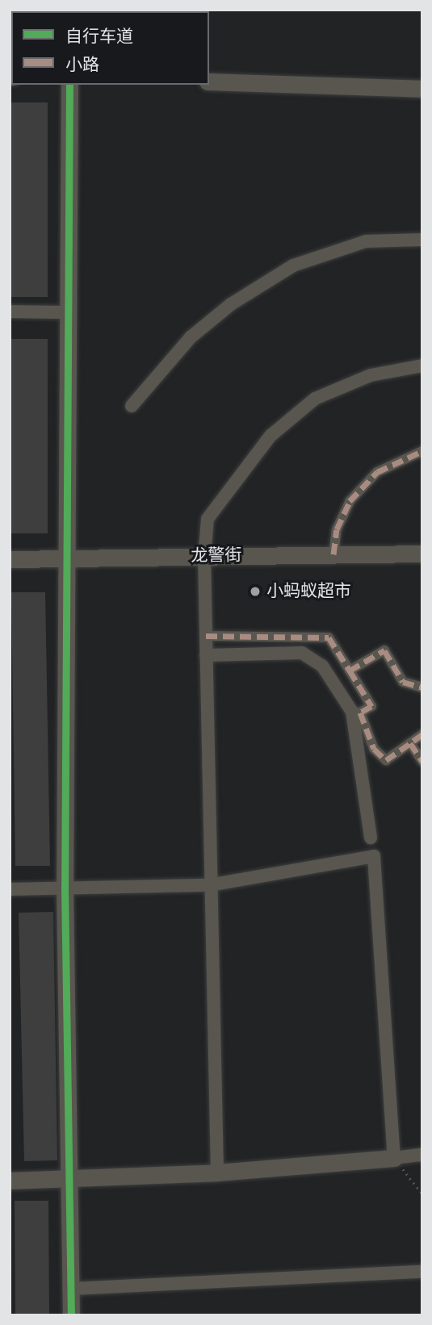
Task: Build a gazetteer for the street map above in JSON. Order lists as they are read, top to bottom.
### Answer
{
  "streets": {
    "street": ["龙警街"]
  },
  "places": ["小蚂蚁超市"],
  "legend": ["自行车道", "小路"]
}
